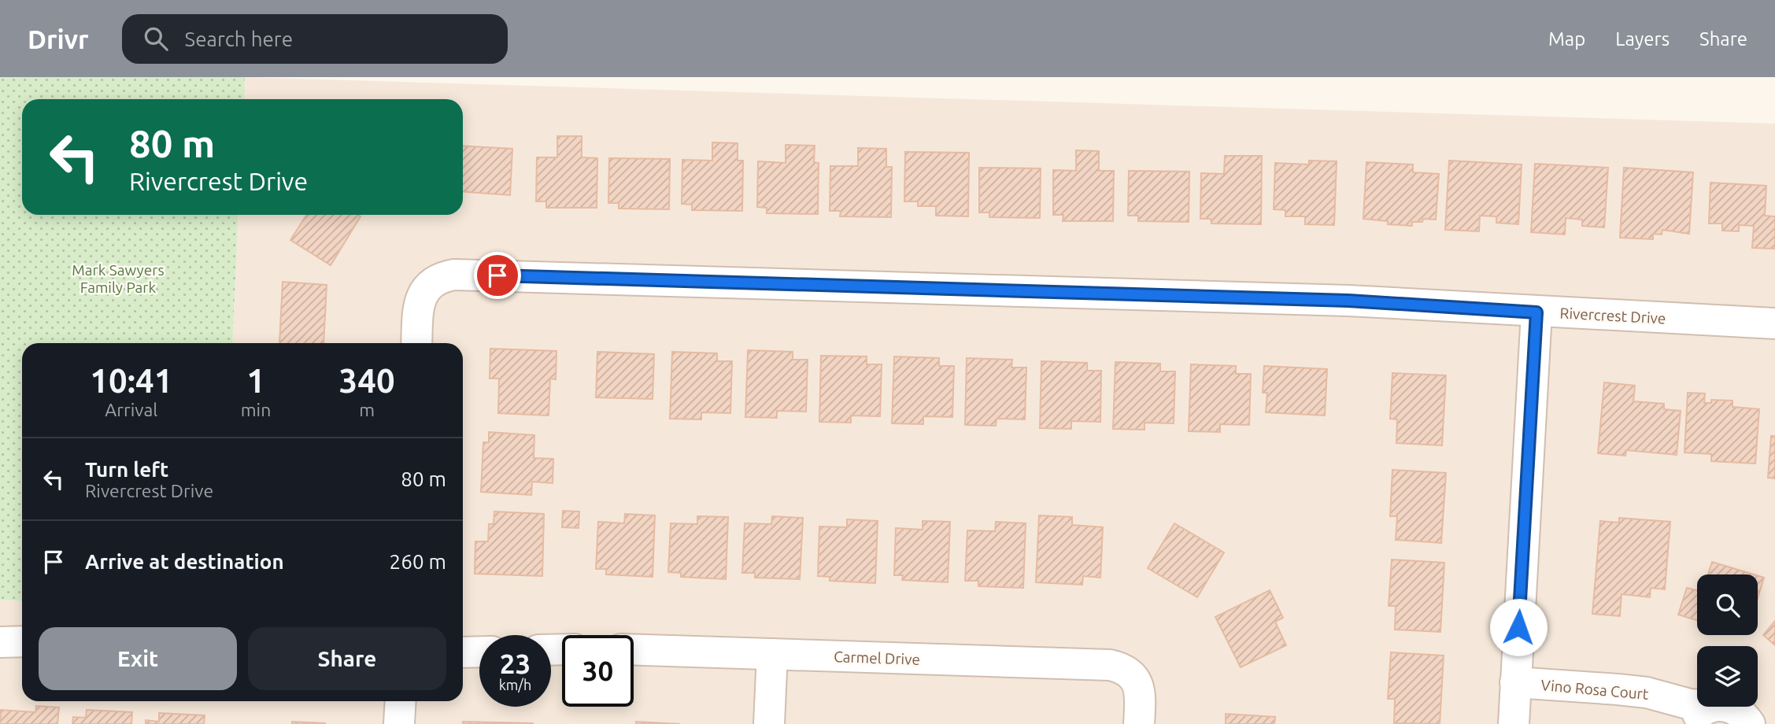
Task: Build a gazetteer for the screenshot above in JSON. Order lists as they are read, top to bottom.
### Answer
{
  "streets": {
    "street": ["Rivercrest Drive", "Carmel Drive", "Vino Rosa Court"]
  },
  "parks": ["Mark Sawyers Family Park"],
  "page": {
    "header": "Drivr",
    "search": "Search here",
    "nav": ["Map", "Layers", "Share"],
    "turn": ["80 m", "Rivercrest Drive"],
    "eta": [
      "10:41",
      "Arrival",
      "1",
      "min",
      "340",
      "m"
    ],
    "list": [
      {
        "name": "Turn left",
        "note": "Rivercrest Drive",
        "value": "80 m"
      },
      {
        "name": "Arrive at destination",
        "value": "260 m"
      }
    ],
    "buttons": ["Exit", "Share"],
    "speed": "23 km/h",
    "limit": "30"
  }
}
